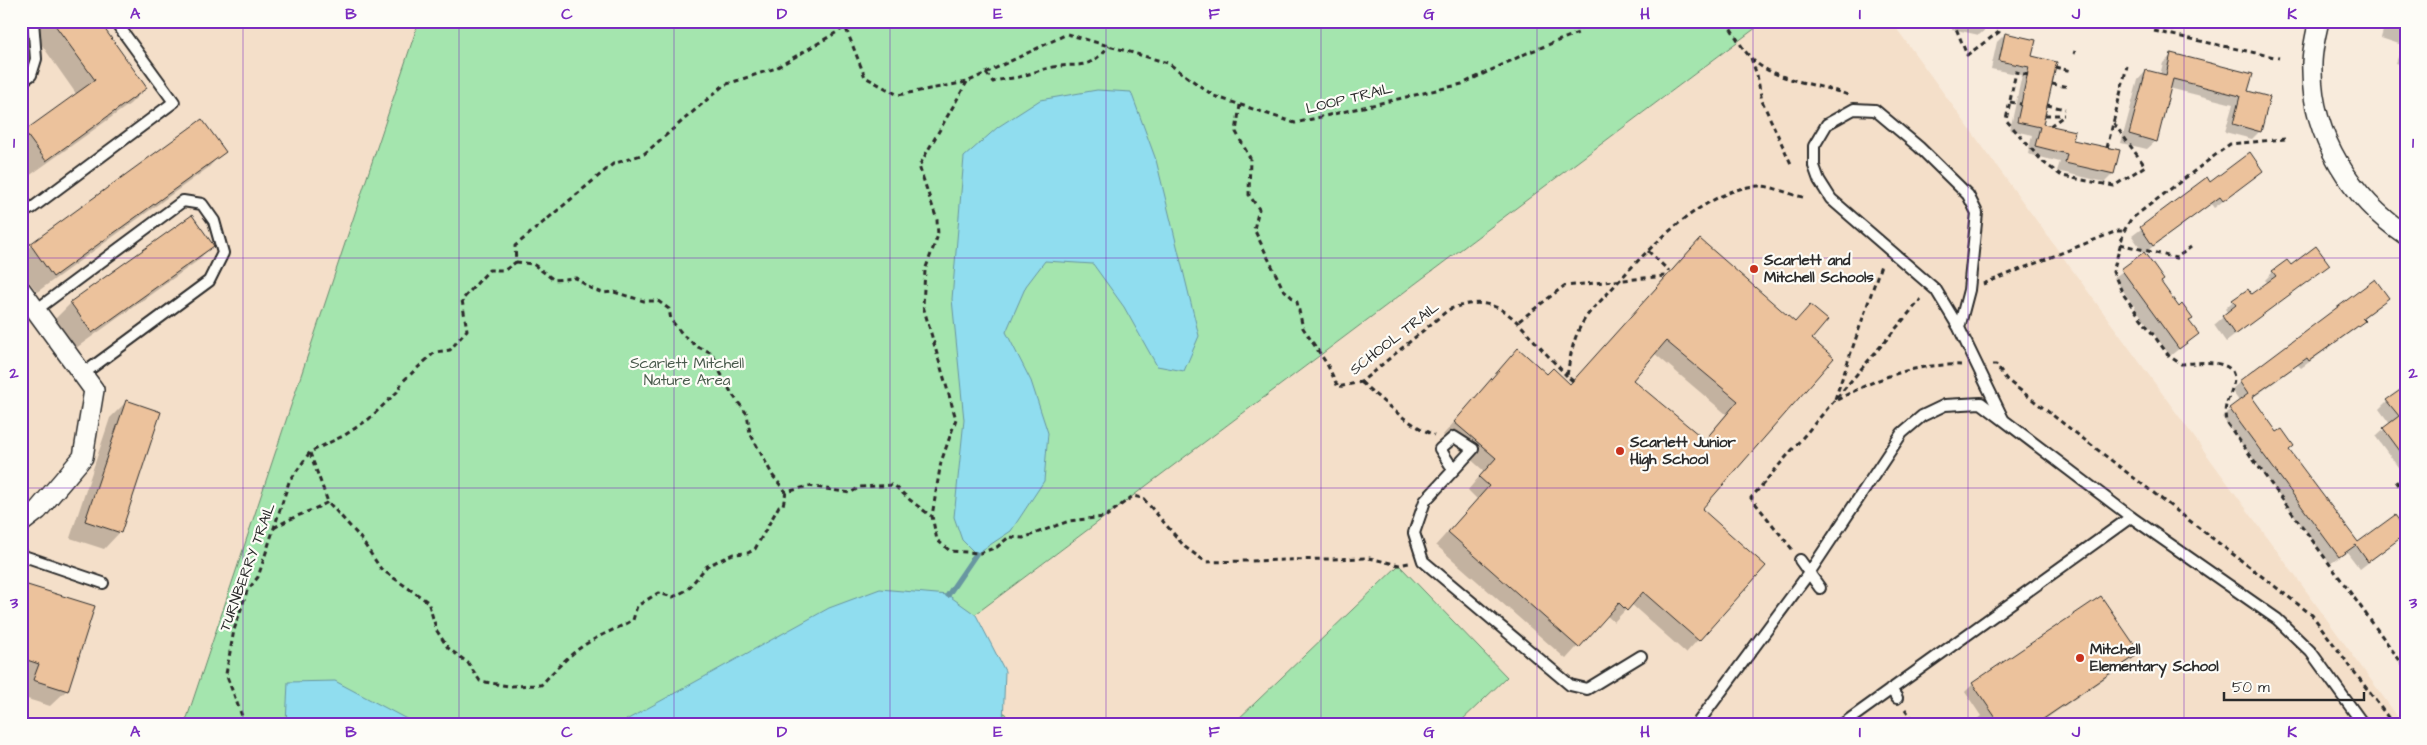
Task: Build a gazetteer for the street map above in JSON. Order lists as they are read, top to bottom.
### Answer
{
  "streets": {
    "path": ["LOOP TRAIL", "SCHOOL TRAIL", "TURNBERRY TRAIL"]
  },
  "crossings": [
    ["LOOP TRAIL", "SCHOOL TRAIL"]
  ],
  "parks": ["Scarlett Mitchell Nature Area"],
  "places": ["Scarlett and Mitchell Schools", "Scarlett Junior High School", "Mitchell Elementary School"],
  "scale_bar": "50 m",
  "grid": {
    "columns": [
      "A",
      "B",
      "C",
      "D",
      "E",
      "F",
      "G",
      "H",
      "I",
      "J",
      "K"
    ],
    "rows": ["1", "2", "3"]
  }
}
